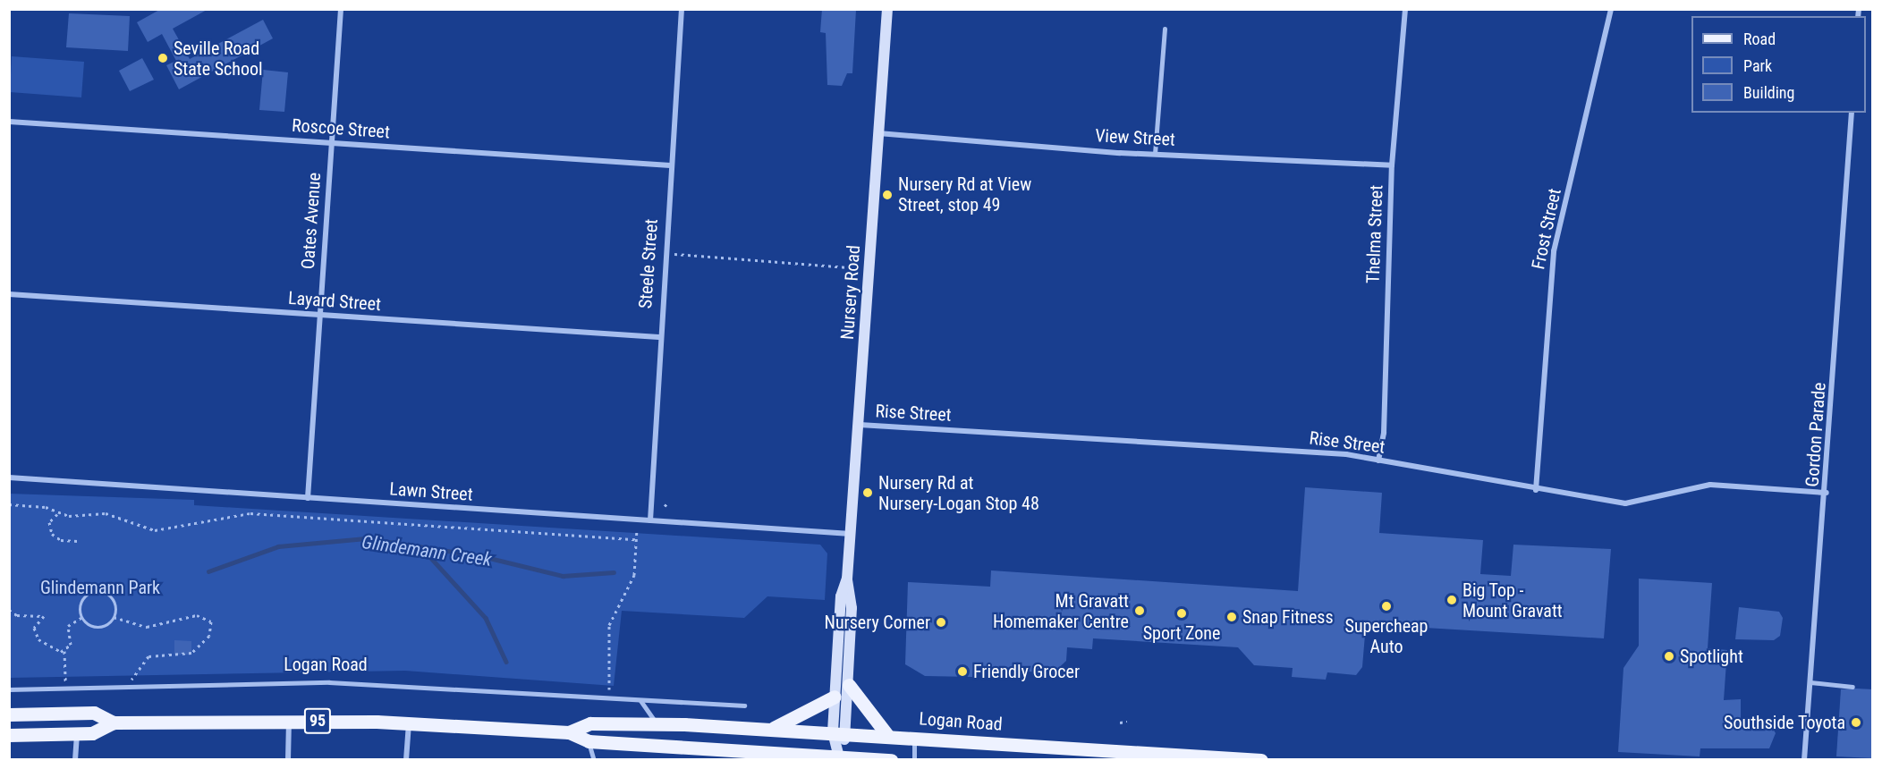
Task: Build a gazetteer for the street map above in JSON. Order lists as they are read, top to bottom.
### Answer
{
  "streets": {
    "main road": ["Nursery Road", "Logan Road", "95"],
    "street": [
      "Roscoe Street",
      "View Street",
      "Oates Avenue",
      "Frost Street",
      "Thelma Street",
      "Steele Street",
      "Layard Street",
      "Rise Street",
      "Gordon Parade",
      "Lawn Street"
    ]
  },
  "crossings": [
    ["Roscoe Street", "Oates Avenue"],
    ["Roscoe Street", "Steele Street"],
    ["View Street", "Thelma Street"],
    ["View Street", "Nursery Road"],
    ["Oates Avenue", "Layard Street"],
    ["Oates Avenue", "Lawn Street"],
    ["Frost Street", "Rise Street"],
    ["Thelma Street", "Rise Street"],
    ["Steele Street", "Layard Street"],
    ["Steele Street", "Lawn Street"],
    ["Nursery Road", "Rise Street"],
    ["Nursery Road", "Lawn Street"],
    ["Nursery Road", "Logan Road"],
    ["Rise Street", "Gordon Parade"]
  ],
  "water": ["Glindemann Creek"],
  "parks": ["Glindemann Park"],
  "places": [
    "Seville Road State School",
    "Nursery Rd at View Street, stop 49",
    "Nursery Rd at Nursery-Logan Stop 48",
    "Big Top - Mount Gravatt",
    "Supercheap Auto",
    "Mt Gravatt Homemaker Centre",
    "Sport Zone",
    "Snap Fitness",
    "Nursery Corner",
    "Spotlight",
    "Friendly Grocer",
    "Southside Toyota"
  ],
  "legend": ["Road", "Park", "Building"]
}
